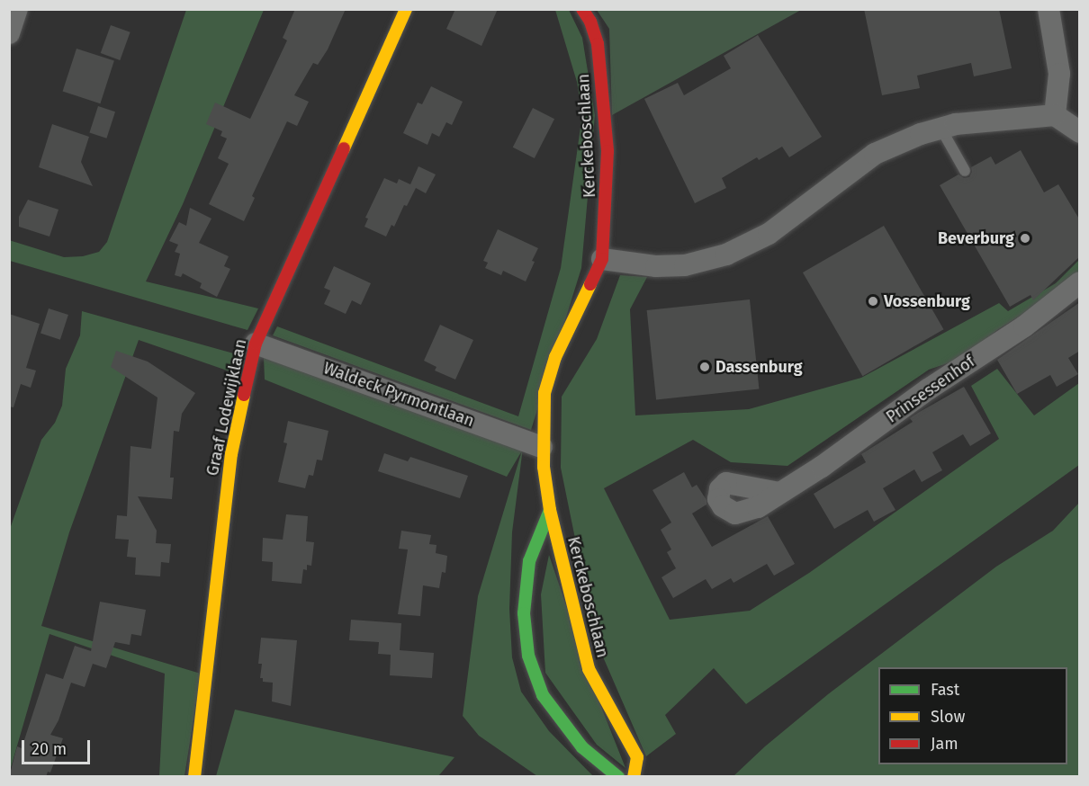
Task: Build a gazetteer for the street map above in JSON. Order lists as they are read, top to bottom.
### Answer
{
  "streets": {
    "street": [
      "Kerckeboschlaan",
      "Prinsessenhof",
      "Waldeck Pyrmontlaan",
      "Graaf Lodewijklaan"
    ]
  },
  "crossings": [
    ["Kerckeboschlaan", "Waldeck Pyrmontlaan"],
    ["Waldeck Pyrmontlaan", "Graaf Lodewijklaan"]
  ],
  "places": ["Beverburg", "Vossenburg", "Dassenburg"],
  "legend": ["Fast", "Slow", "Jam"],
  "scale_bar": "20 m"
}
